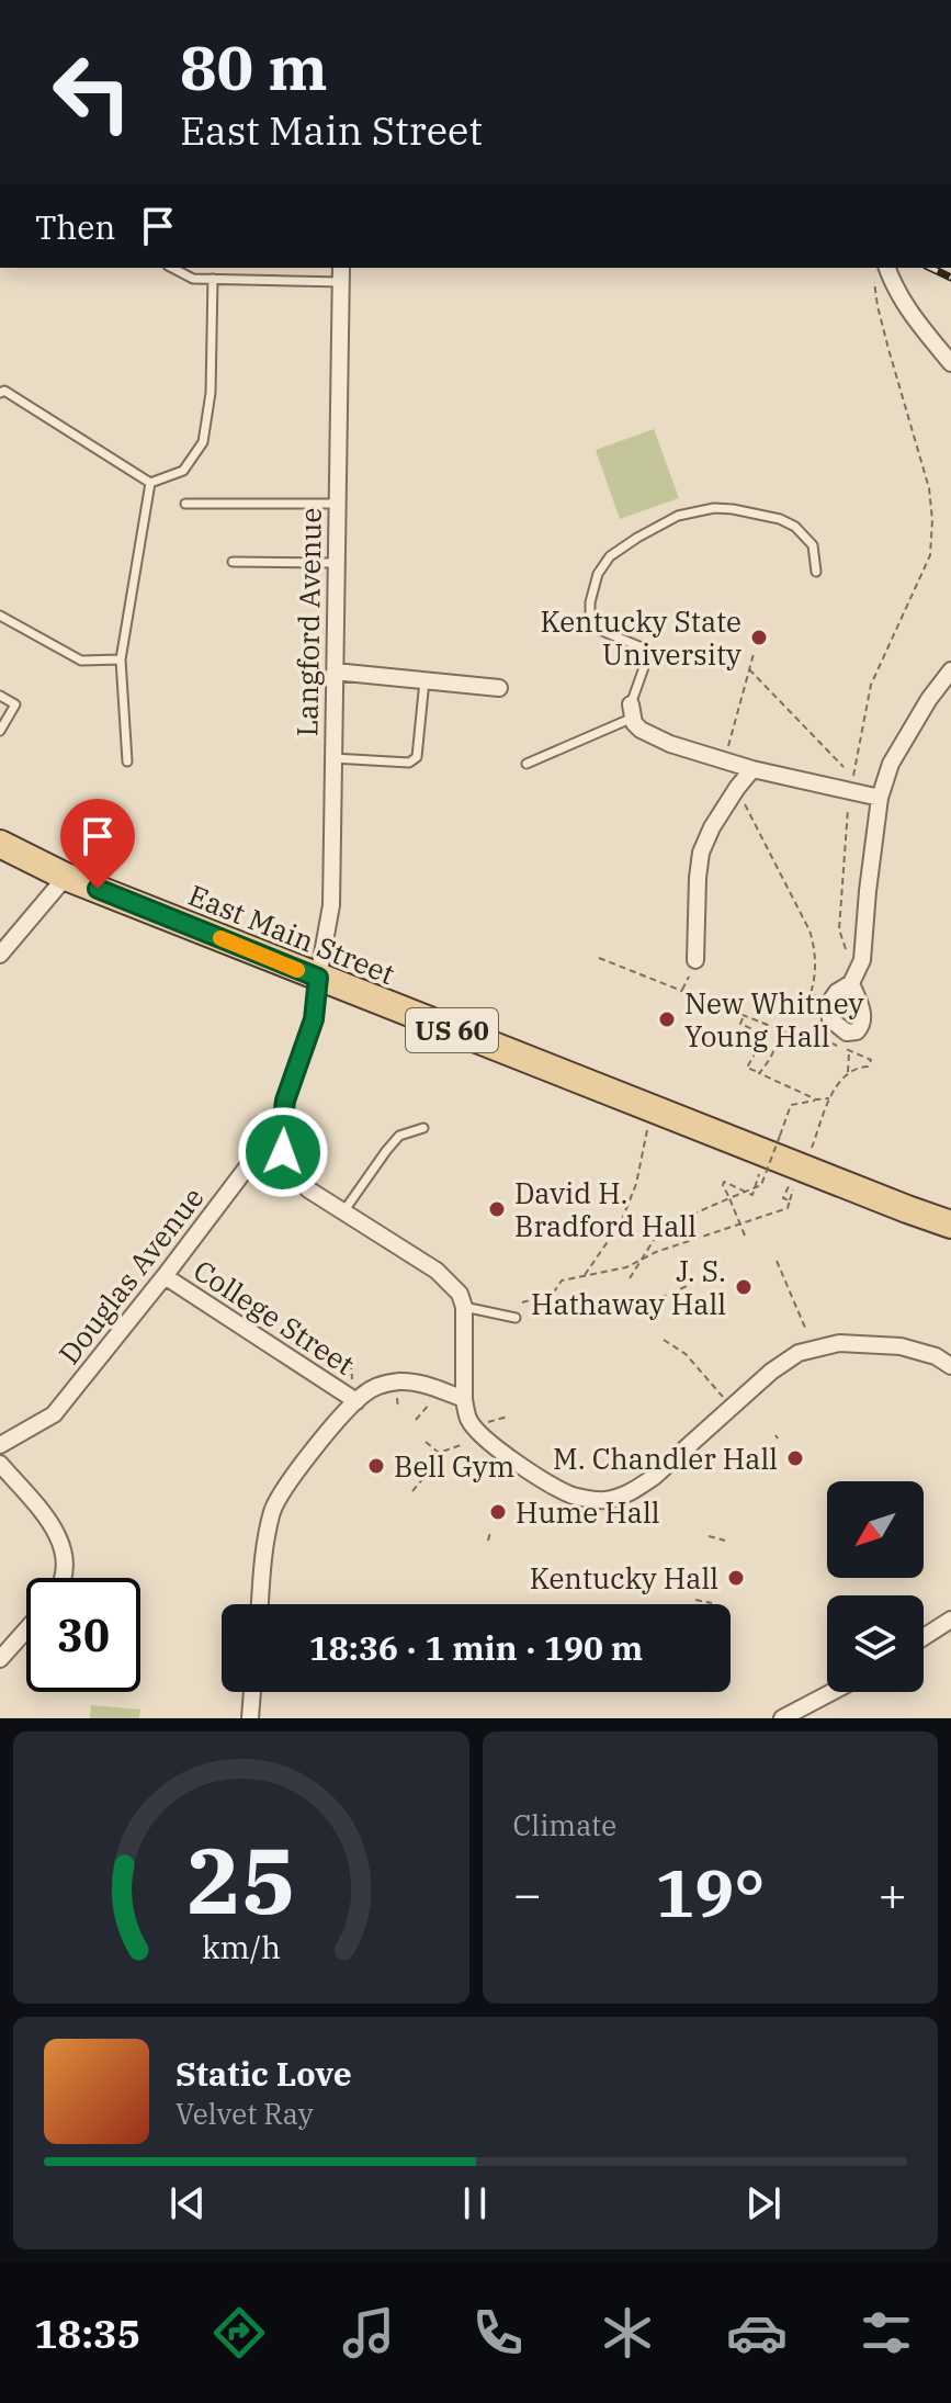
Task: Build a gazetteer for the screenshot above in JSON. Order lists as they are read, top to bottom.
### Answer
{
  "streets": {
    "main road": ["East Main Street", "US 60"],
    "street": ["Langford Avenue", "Douglas Avenue", "College Street"]
  },
  "crossings": [
    ["Langford Avenue", "East Main Street"],
    ["Douglas Avenue", "College Street"]
  ],
  "places": [
    "Kentucky State University",
    "New Whitney Young Hall",
    "David H. Bradford Hall",
    "J. S. Hathaway Hall",
    "M. Chandler Hall",
    "Bell Gym",
    "Hume Hall",
    "Kentucky Hall"
  ],
  "north": "bottom left",
  "page": {
    "turn": ["80 m", "East Main Street"],
    "then": "Then",
    "limit": "30",
    "trip": "18:36 · 1 min · 190 m",
    "tile": "Climate",
    "heat": ["−", "19°", "+"],
    "song": ["Static Love", "Velvet Ray"],
    "tabs": "18:35",
    "gauge": ["25", "km/h"]
  }
}
